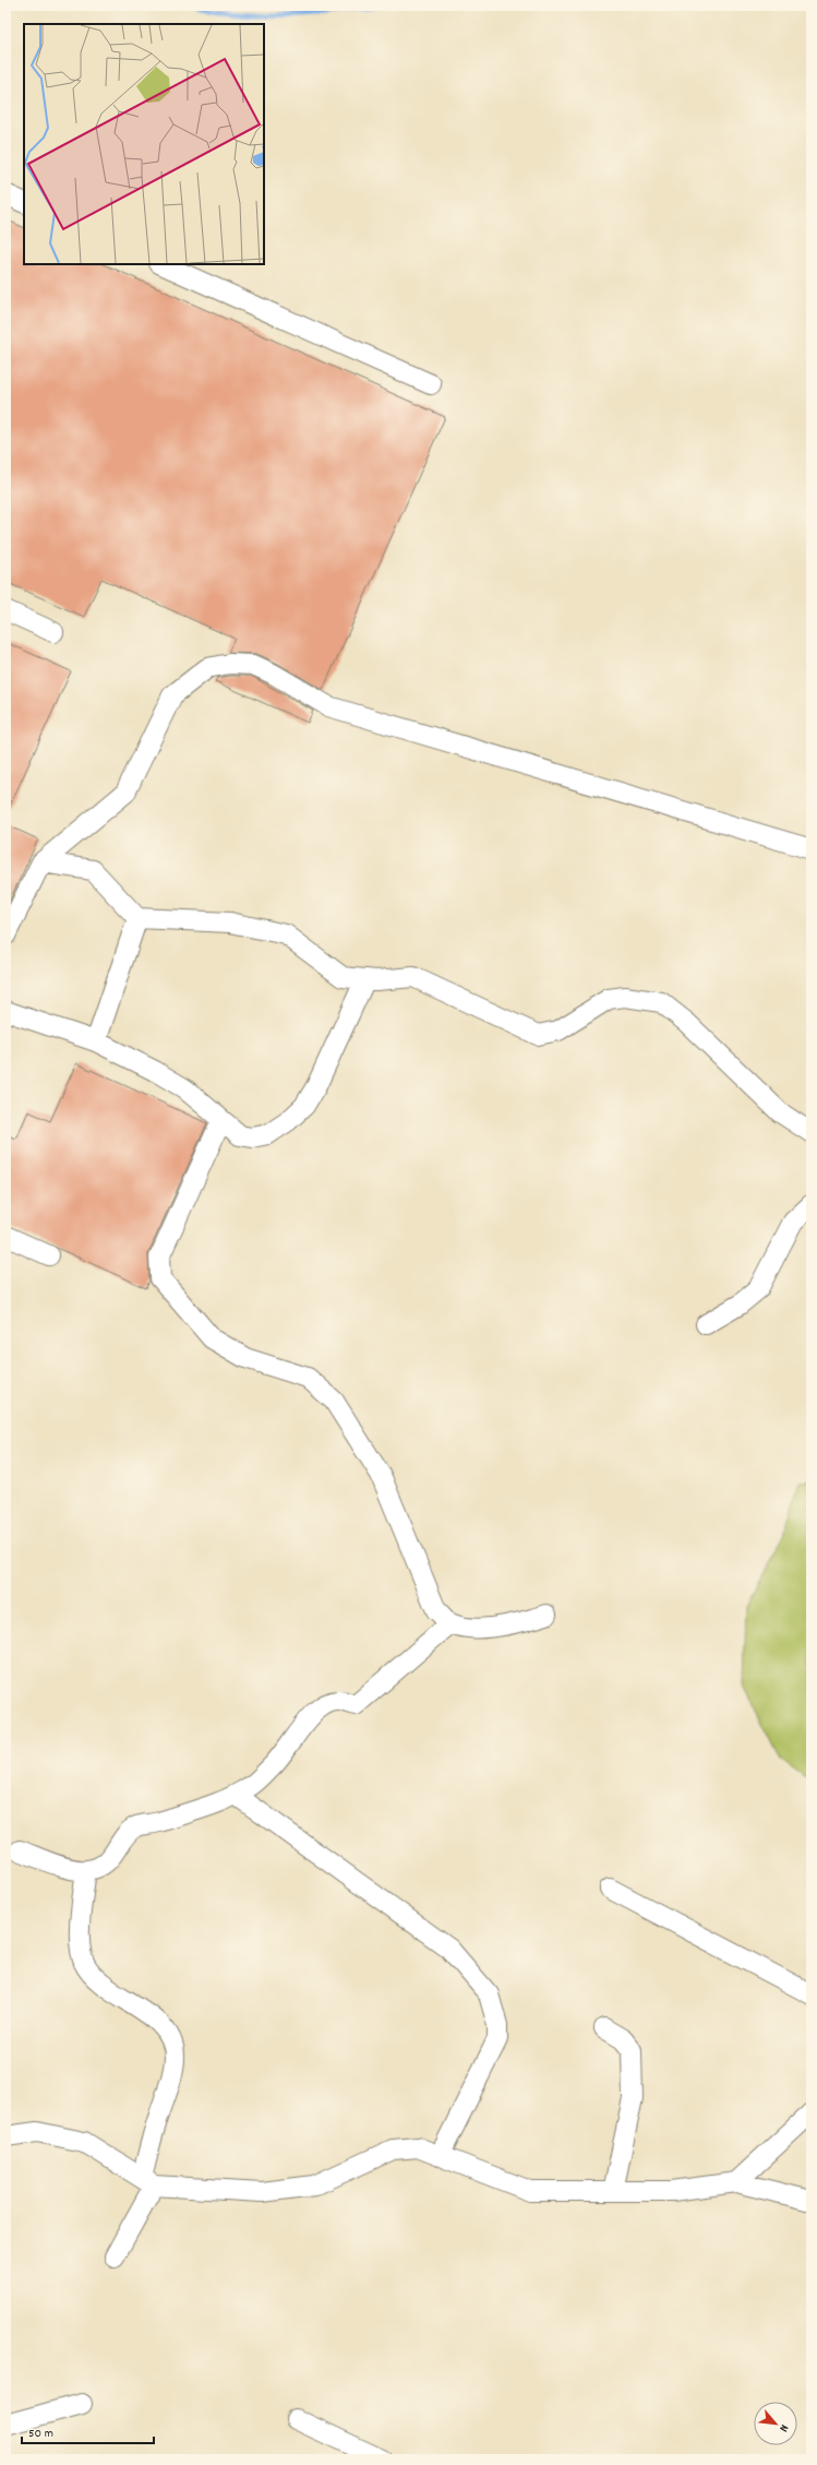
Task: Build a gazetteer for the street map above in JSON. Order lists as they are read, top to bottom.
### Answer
{
  "scale_bar": "50 m",
  "north": "bottom right"
}
